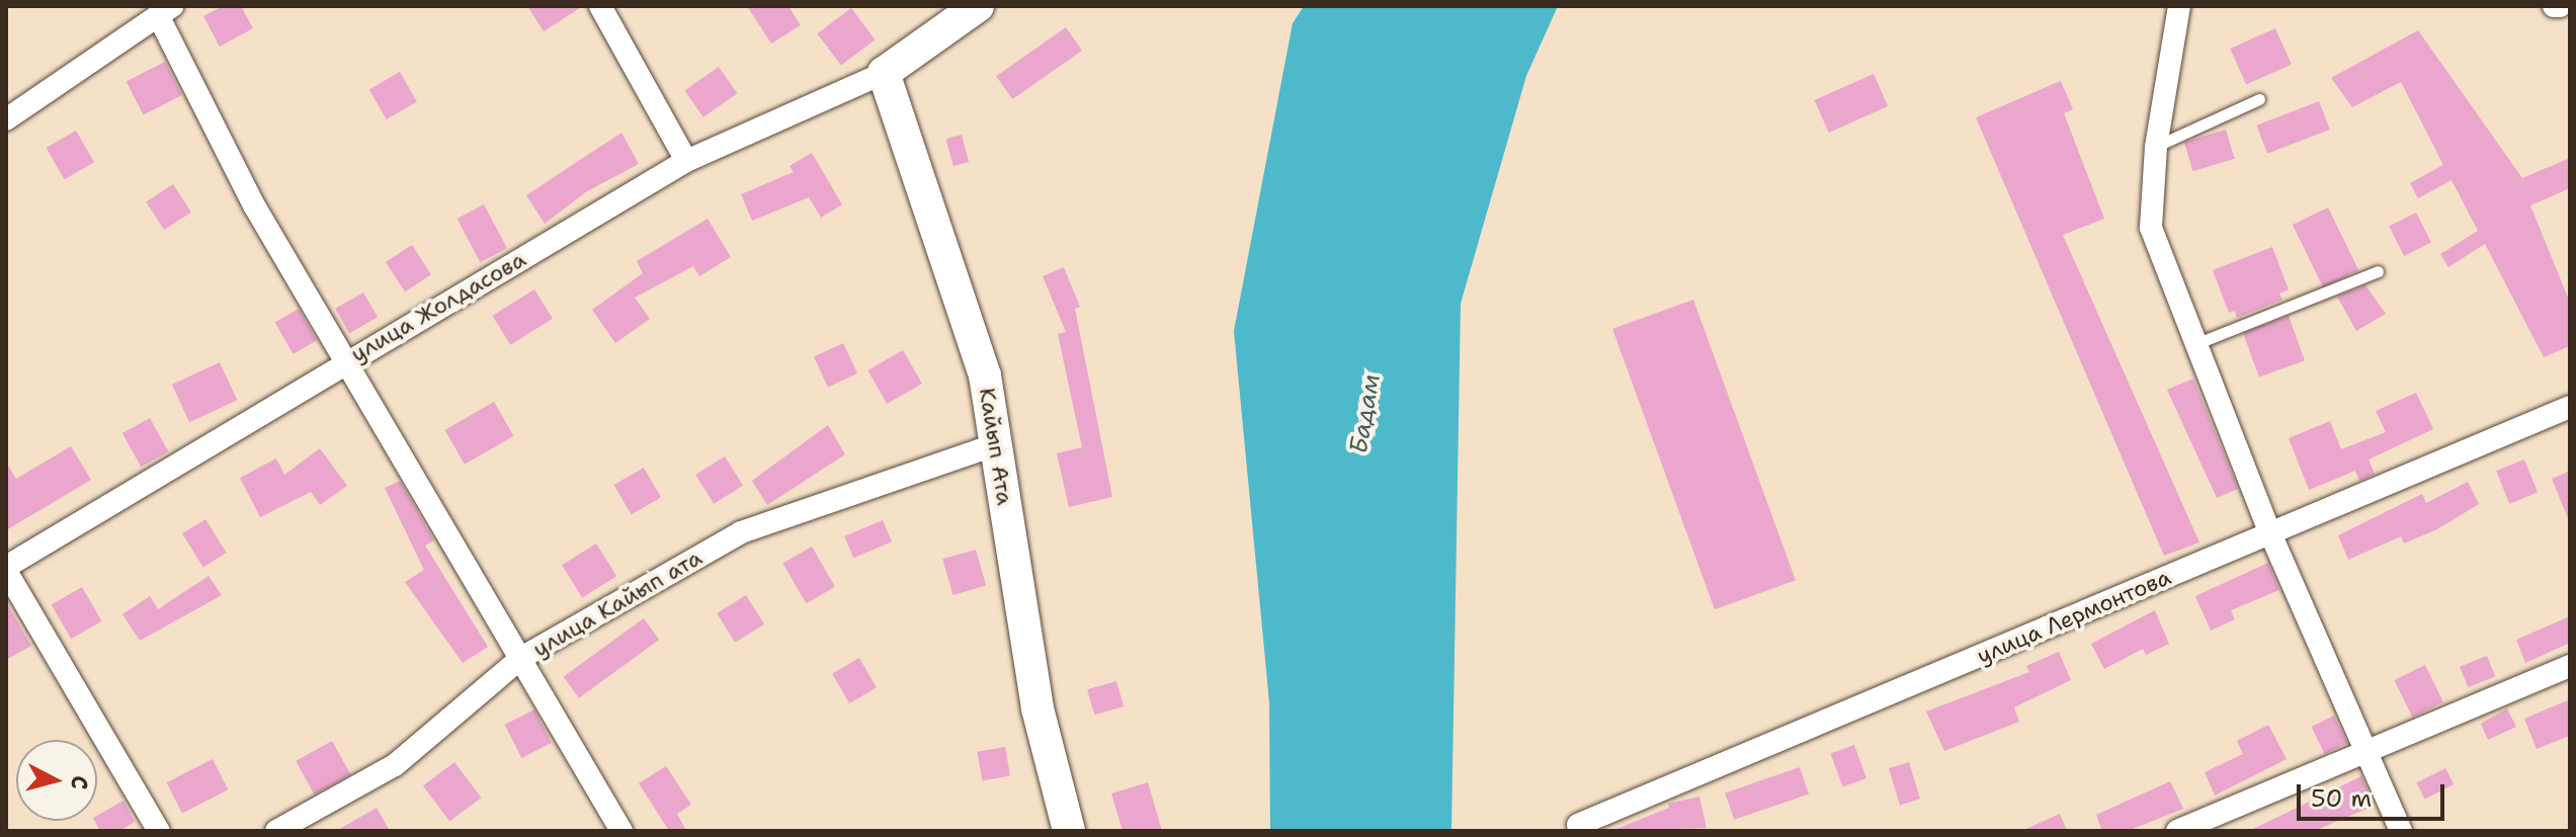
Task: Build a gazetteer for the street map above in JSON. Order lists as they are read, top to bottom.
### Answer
{
  "streets": {
    "street": [
      "улица Жолдасова",
      "Кайып Ата",
      "улица Кайып ата",
      "улица Лермонтова"
    ]
  },
  "crossings": [
    ["улица Жолдасова", "Кайып Ата"],
    ["Кайып Ата", "улица Кайып ата"]
  ],
  "water": ["Бадам"],
  "scale_bar": "50 m",
  "north": "right"
}
